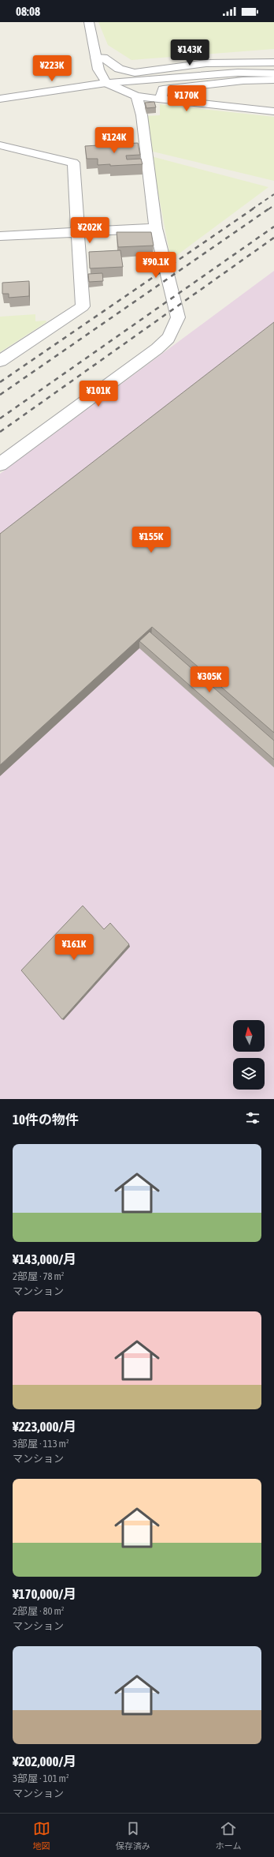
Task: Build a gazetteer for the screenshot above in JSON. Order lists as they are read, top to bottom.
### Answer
{
  "north": "top",
  "page": {
    "status": "08:08",
    "price": [
      "¥143K",
      "¥223K",
      "¥170K",
      "¥124K",
      "¥202K",
      "¥90.1K",
      "¥101K",
      "¥155K",
      "¥305K",
      "¥161K"
    ],
    "heading": "10件の物件",
    "list": [
      {
        "name": "¥143,000/月",
        "note": "2部屋 · 78 m² · マンション"
      },
      {
        "name": "¥223,000/月",
        "note": "3部屋 · 113 m² · マンション"
      },
      {
        "name": "¥170,000/月",
        "note": "2部屋 · 80 m² · マンション"
      },
      {
        "name": "¥202,000/月",
        "note": "3部屋 · 101 m² · マンション"
      }
    ],
    "tabs": ["地図", "保存済み", "ホーム"]
  }
}
